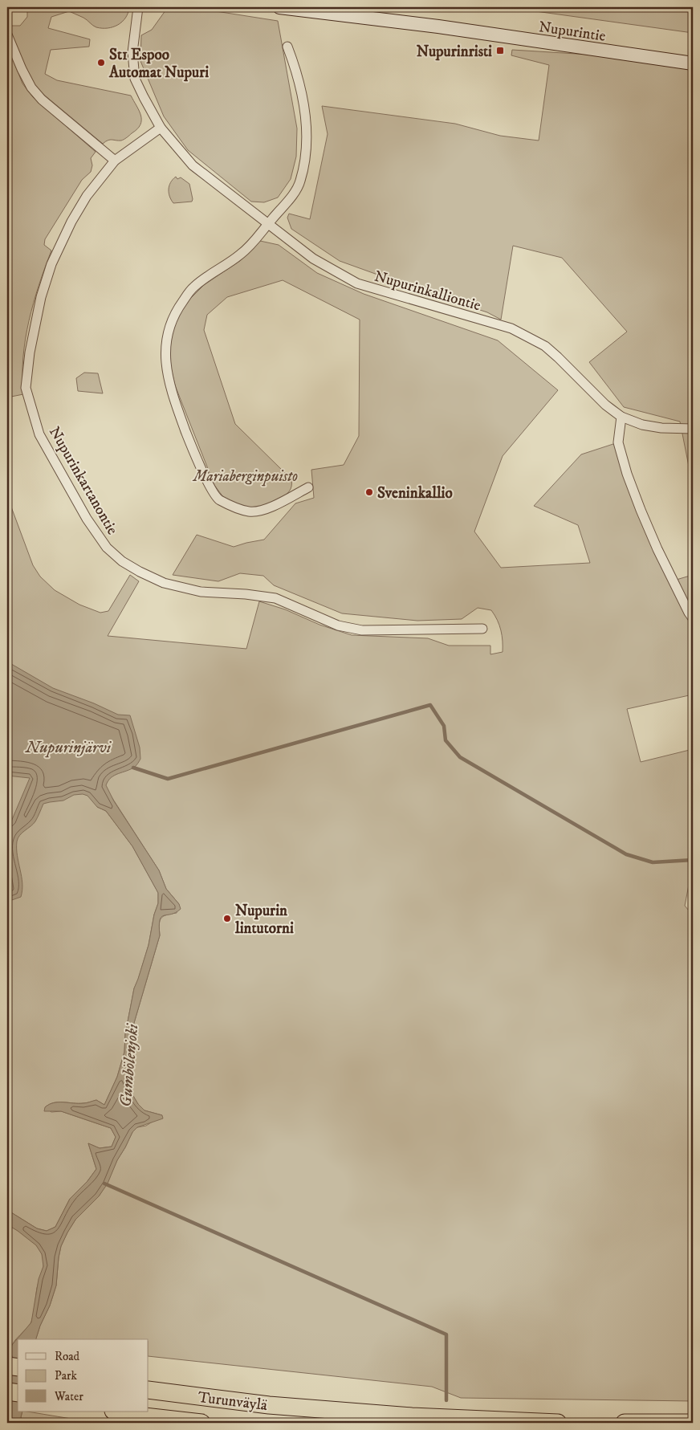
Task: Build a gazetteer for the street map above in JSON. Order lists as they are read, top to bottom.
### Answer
{
  "streets": {
    "highway": ["Turunväylä"],
    "main road": ["Nupurintie"],
    "street": ["Nupurinkalliontie", "Nupurinkartanontie"]
  },
  "crossings": [
    ["Nupurinkalliontie", "Nupurinkartanontie"]
  ],
  "water": ["Nupurinjärvi", "Gumbölenjoki"],
  "parks": ["Mariaberginpuisto"],
  "places": {
    "transit": ["Nupurinristi"],
    "other": ["St1 Espoo Automat Nupuri", "Sveninkallio", "Nupurin lintutorni"]
  },
  "legend": ["Road", "Park", "Water"]
}
